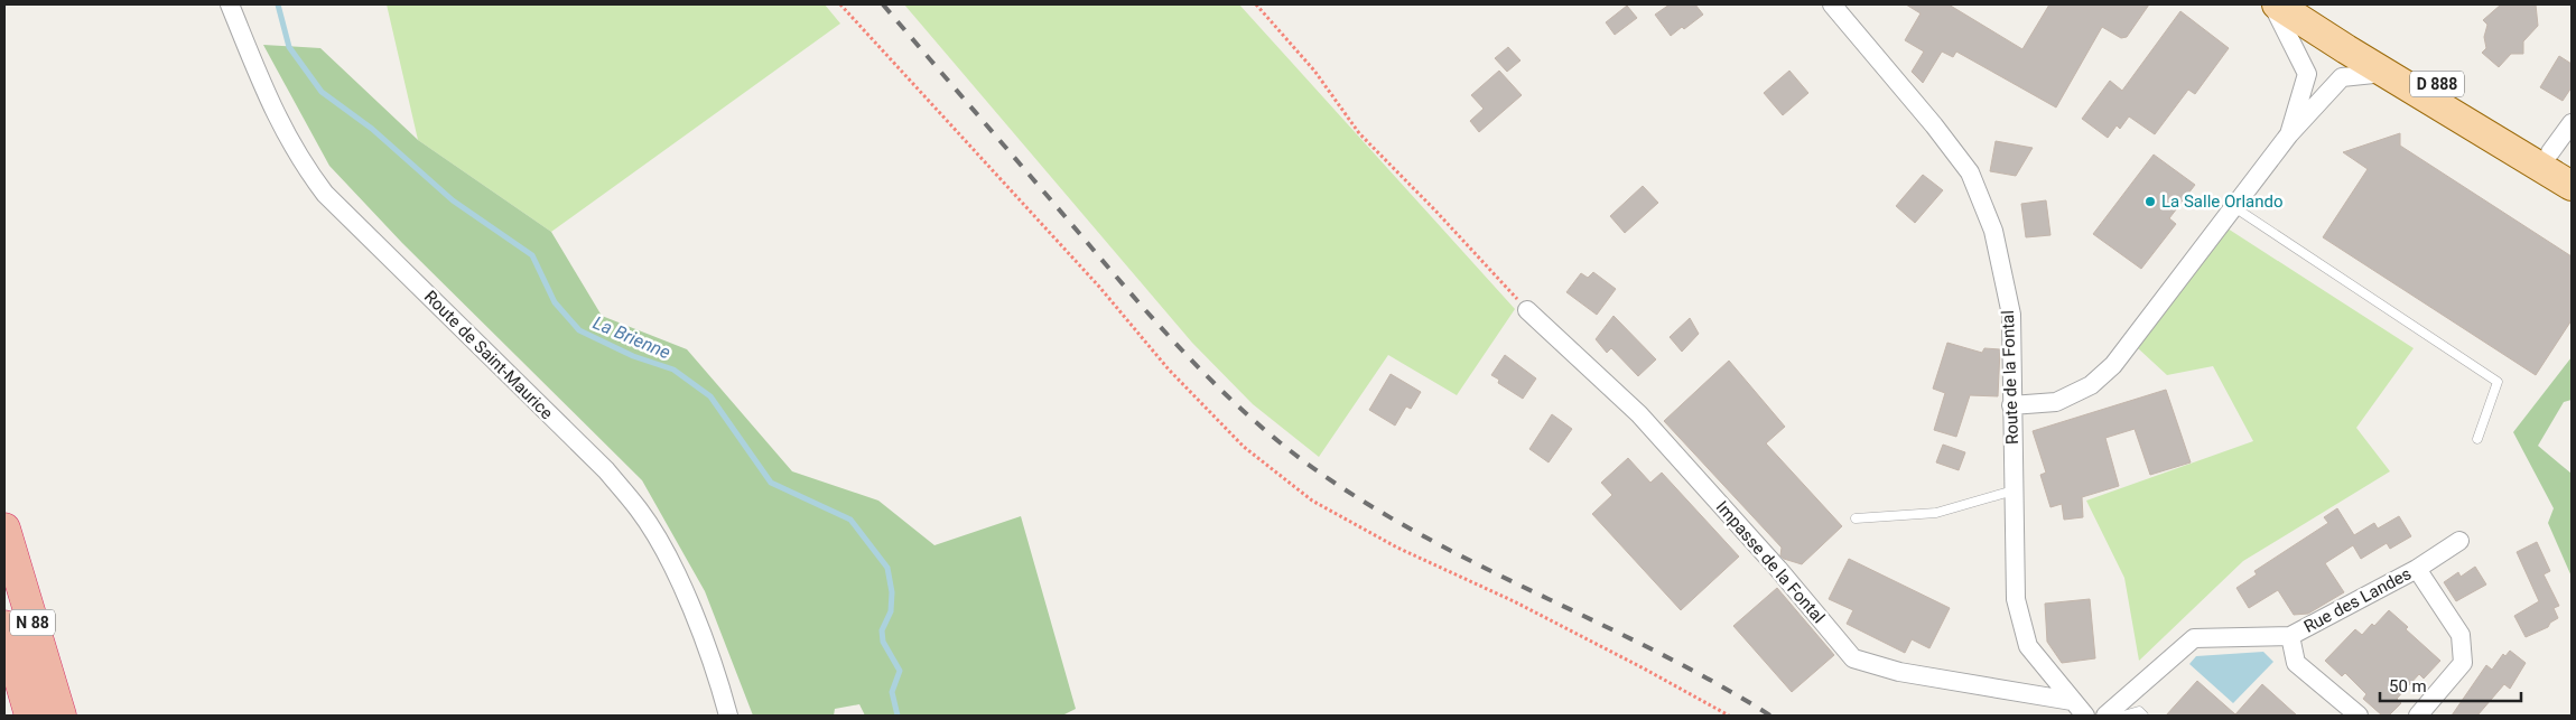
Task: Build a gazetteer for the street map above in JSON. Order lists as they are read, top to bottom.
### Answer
{
  "streets": {
    "highway": ["N 88"],
    "main road": ["D 888"],
    "street": [
      "Route de Saint-Maurice",
      "Route de la Fontal",
      "Impasse de la Fontal",
      "Rue des Landes"
    ]
  },
  "crossings": [
    ["Route de la Fontal", "Impasse de la Fontal"]
  ],
  "water": ["La Brienne"],
  "places": ["La Salle Orlando"],
  "scale_bar": "50 m"
}
